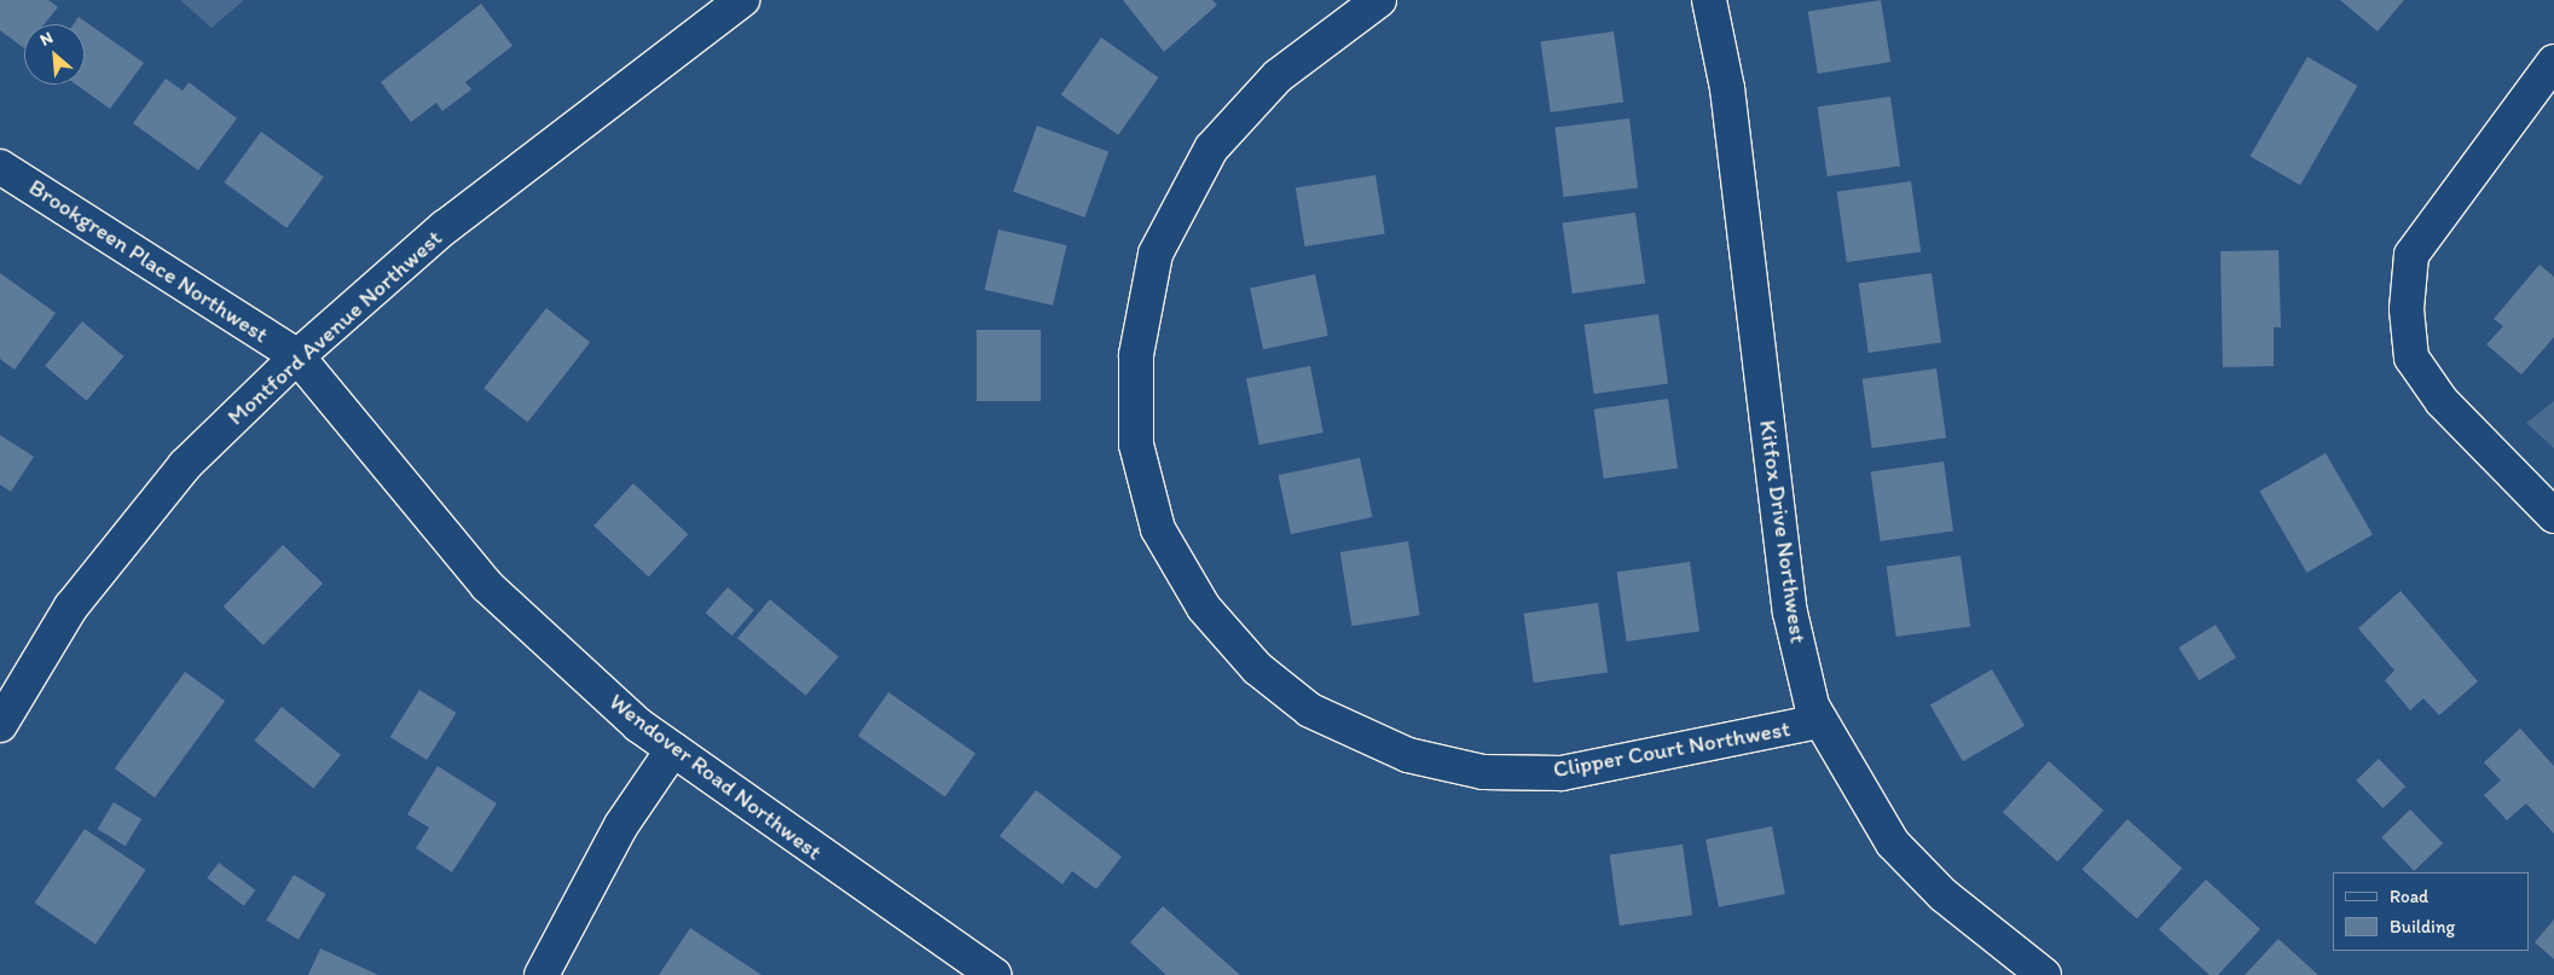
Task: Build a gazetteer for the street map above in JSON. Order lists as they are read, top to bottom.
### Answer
{
  "streets": {
    "street": [
      "Brookgreen Place Northwest",
      "Montford Avenue Northwest",
      "Kitfox Drive Northwest",
      "Clipper Court Northwest",
      "Wendover Road Northwest"
    ]
  },
  "crossings": [
    ["Brookgreen Place Northwest", "Montford Avenue Northwest"],
    ["Brookgreen Place Northwest", "Wendover Road Northwest"],
    ["Montford Avenue Northwest", "Wendover Road Northwest"],
    ["Kitfox Drive Northwest", "Clipper Court Northwest"]
  ],
  "legend": ["Road", "Building"],
  "north": "top left"
}
